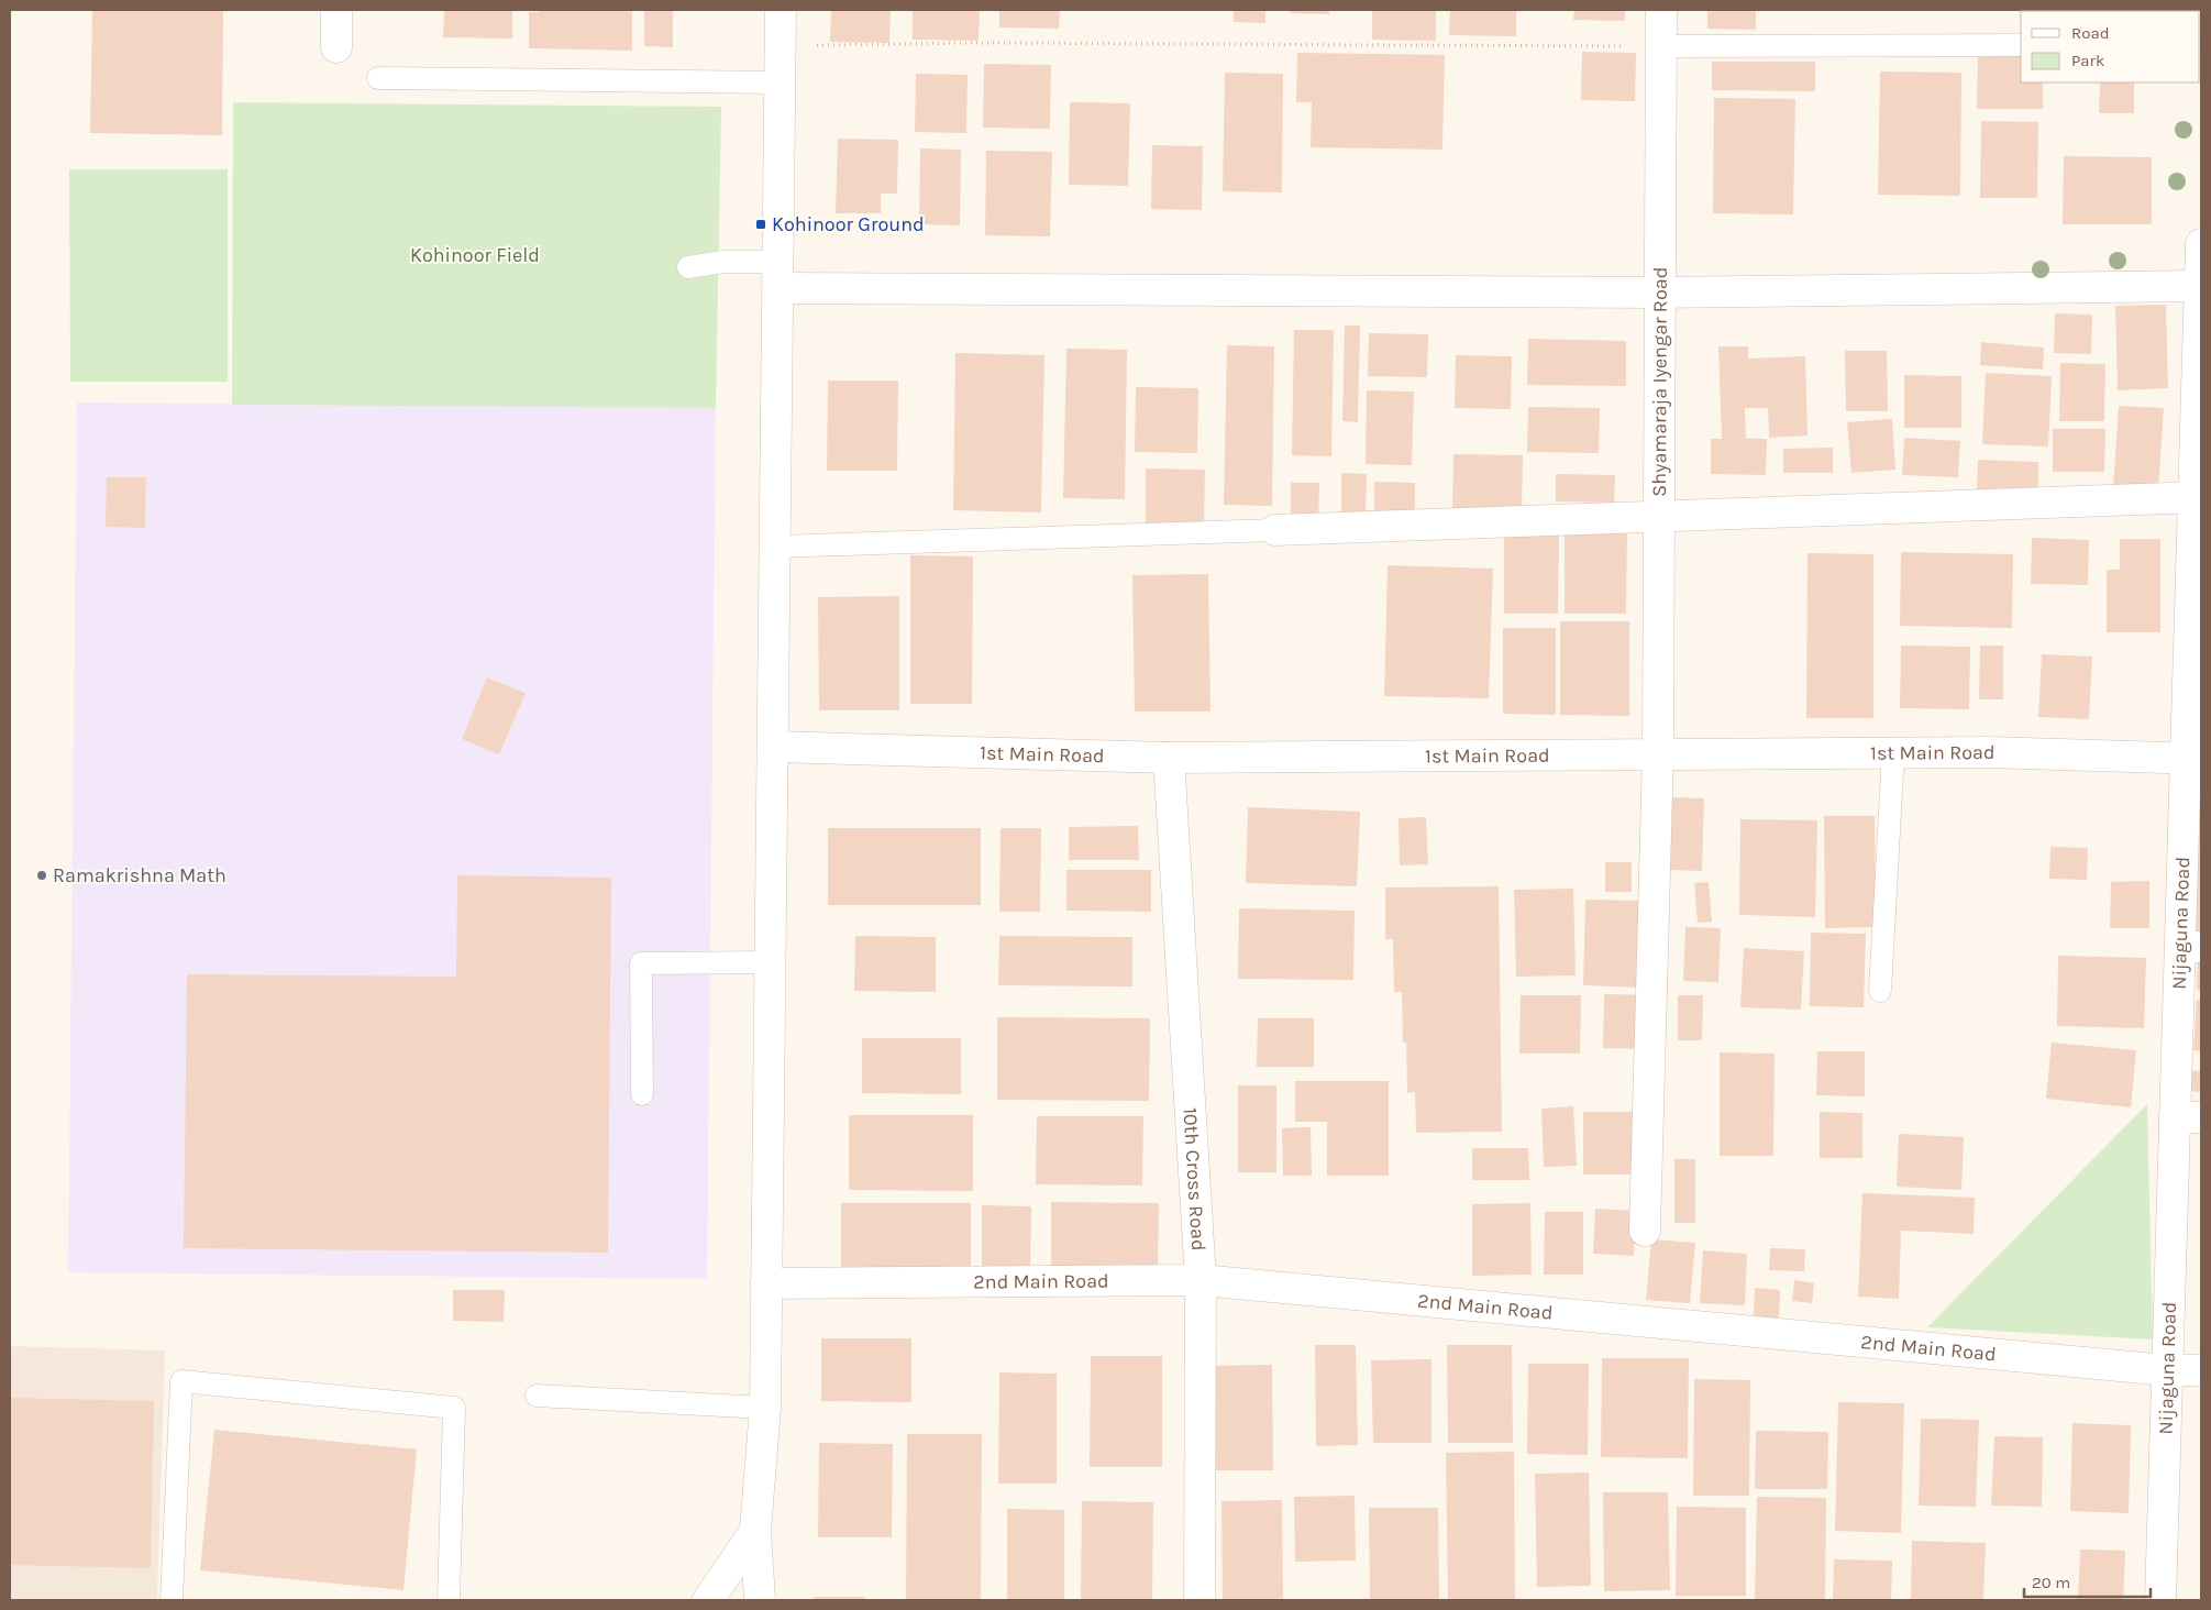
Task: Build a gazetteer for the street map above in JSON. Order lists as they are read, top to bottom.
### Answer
{
  "streets": {
    "street": [
      "Shyamaraja Iyengar Road",
      "1st Main Road",
      "Nijaguna Road",
      "10th Cross Road",
      "2nd Main Road"
    ]
  },
  "crossings": [
    ["Shyamaraja Iyengar Road", "1st Main Road"],
    ["1st Main Road", "Nijaguna Road"],
    ["1st Main Road", "10th Cross Road"],
    ["Nijaguna Road", "2nd Main Road"],
    ["10th Cross Road", "2nd Main Road"]
  ],
  "parks": ["Kohinoor Field"],
  "places": {
    "transit": ["Kohinoor Ground"],
    "other": ["Ramakrishna Math"]
  },
  "legend": ["Road", "Park"],
  "scale_bar": "20 m"
}
